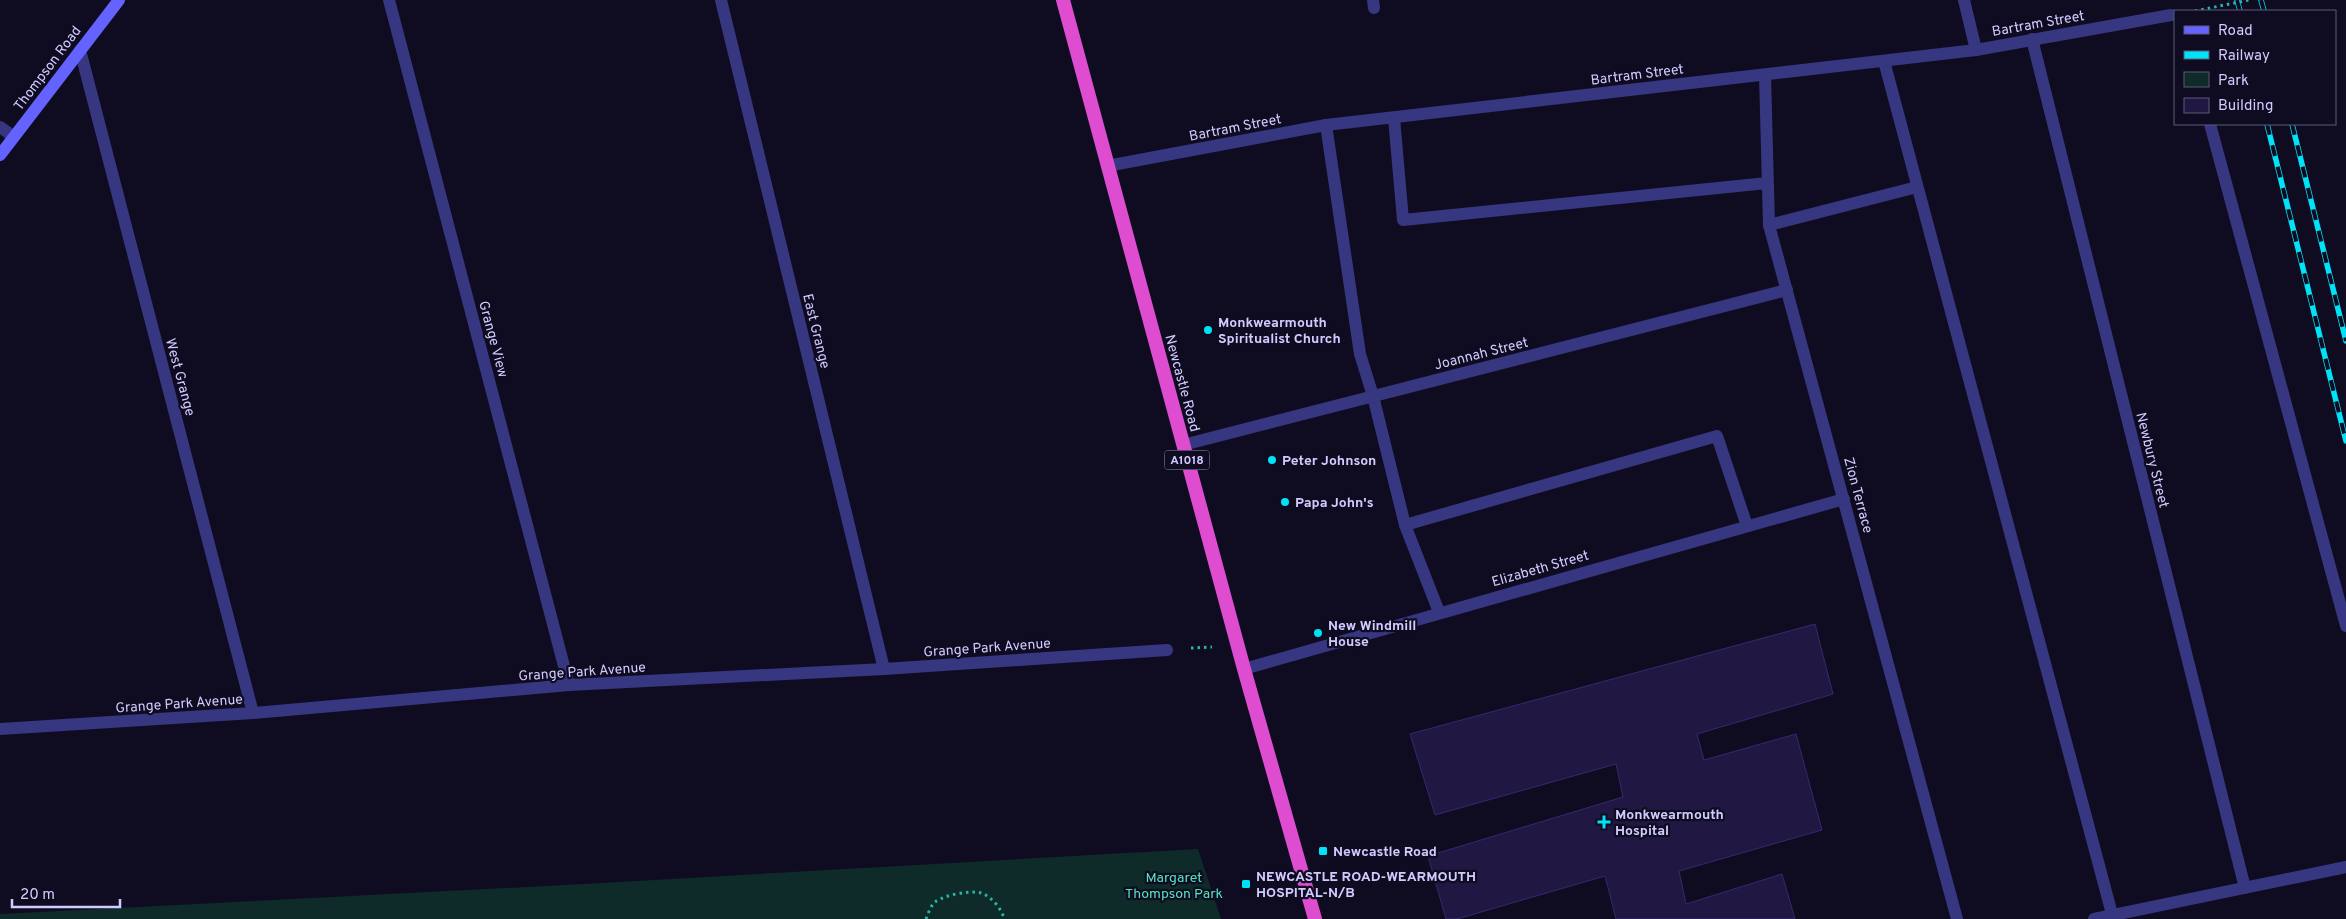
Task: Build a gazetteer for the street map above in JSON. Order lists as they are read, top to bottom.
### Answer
{
  "streets": {
    "highway": ["Newcastle Road", "A1018"],
    "main road": ["Thompson Road"],
    "street": [
      "Bartram Street",
      "East Grange",
      "Grange View",
      "Joannah Street",
      "West Grange",
      "Newbury Street",
      "Zion Terrace",
      "Elizabeth Street",
      "Grange Park Avenue"
    ]
  },
  "crossings": [
    ["Bartram Street", "Newcastle Road"],
    ["Bartram Street", "Newbury Street"],
    ["Bartram Street", "Zion Terrace"],
    ["Thompson Road", "West Grange"],
    ["East Grange", "Grange Park Avenue"],
    ["Grange View", "Grange Park Avenue"],
    ["Joannah Street", "Newcastle Road"],
    ["Joannah Street", "Zion Terrace"],
    ["West Grange", "Grange Park Avenue"],
    ["Newcastle Road", "Elizabeth Street"],
    ["Zion Terrace", "Elizabeth Street"]
  ],
  "parks": ["Margaret Thompson Park"],
  "places": {
    "other": [
      "Monkwearmouth Spiritualist Church",
      "Peter Johnson",
      "Papa John's",
      "New Windmill House"
    ],
    "health": ["Monkwearmouth Hospital"],
    "transit": ["Newcastle Road", "NEWCASTLE ROAD-WEARMOUTH HOSPITAL-N/B"]
  },
  "legend": [
    "Road",
    "Railway",
    "Park",
    "Building"
  ],
  "scale_bar": "20 m"
}
